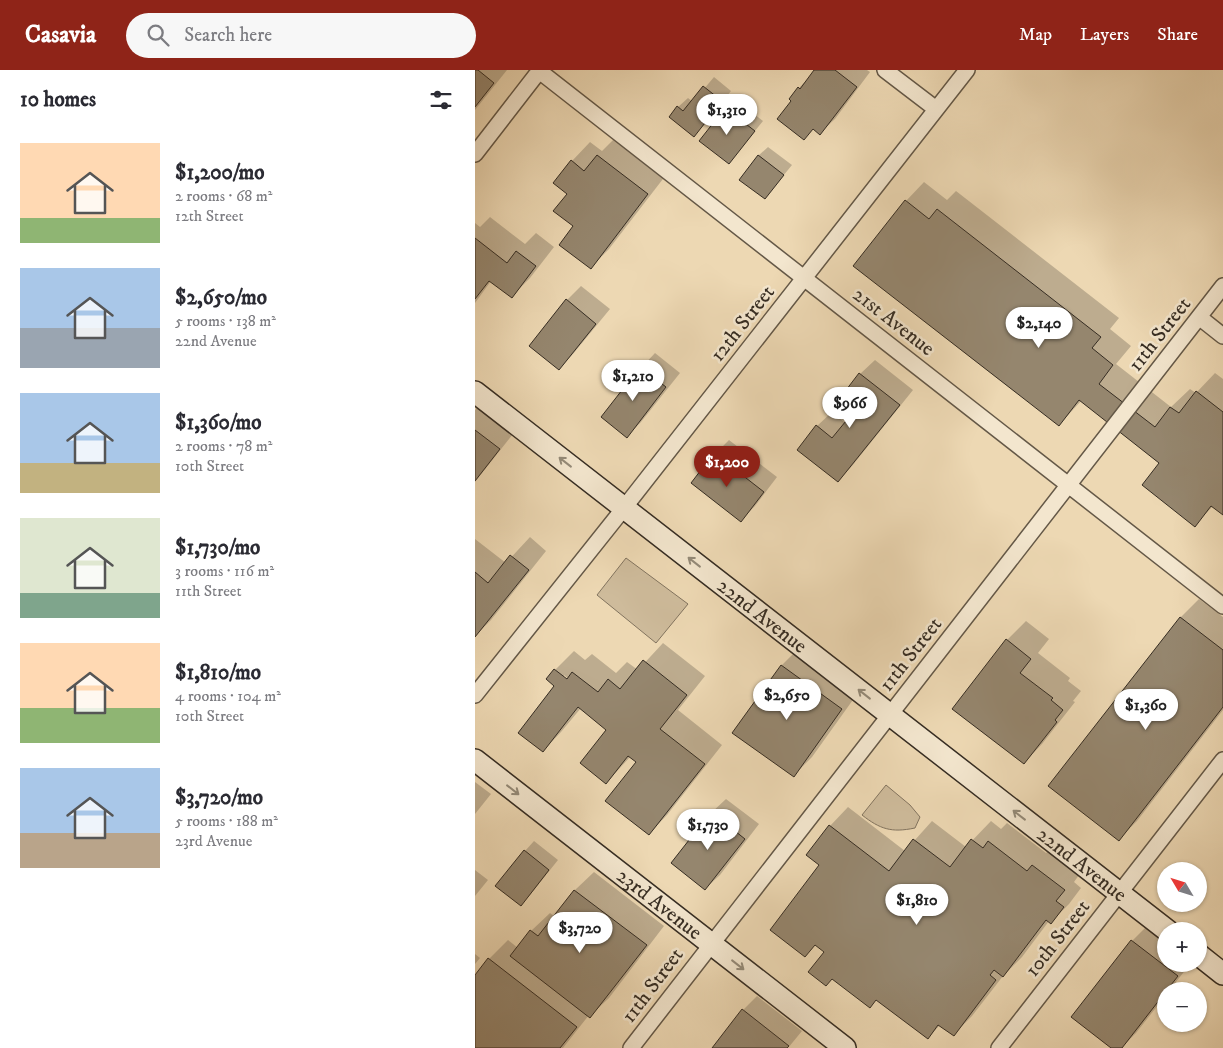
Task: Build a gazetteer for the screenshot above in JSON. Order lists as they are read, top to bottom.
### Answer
{
  "streets": {
    "main road": ["22nd Avenue", "23rd Avenue"],
    "street": [
      "21st Avenue",
      "12th Street",
      "11th Street",
      "10th Street"
    ]
  },
  "crossings": [
    ["21st Avenue", "12th Street"],
    ["21st Avenue", "11th Street"],
    ["12th Street", "22nd Avenue"],
    ["11th Street", "22nd Avenue"],
    ["11th Street", "23rd Avenue"],
    ["22nd Avenue", "10th Street"]
  ],
  "one_way": ["22nd Avenue", "23rd Avenue"],
  "north": "top left",
  "page": {
    "header": "Casavia",
    "search": "Search here",
    "nav": ["Map", "Layers", "Share"],
    "heading": "10 homes",
    "price": [
      "$1,310",
      "$2,140",
      "$1,210",
      "$966",
      "$1,200",
      "$2,650",
      "$1,360",
      "$1,730",
      "$1,810",
      "$3,720"
    ],
    "list": [
      {
        "name": "$1,200/mo",
        "note": "2 rooms · 68 m² · 12th Street"
      },
      {
        "name": "$2,650/mo",
        "note": "5 rooms · 138 m² · 22nd Avenue"
      },
      {
        "name": "$1,360/mo",
        "note": "2 rooms · 78 m² · 10th Street"
      },
      {
        "name": "$1,730/mo",
        "note": "3 rooms · 116 m² · 11th Street"
      },
      {
        "name": "$1,810/mo",
        "note": "4 rooms · 104 m² · 10th Street"
      },
      {
        "name": "$3,720/mo",
        "note": "5 rooms · 188 m² · 23rd Avenue"
      }
    ],
    "map_buttons": ["+", "−"]
  }
}
